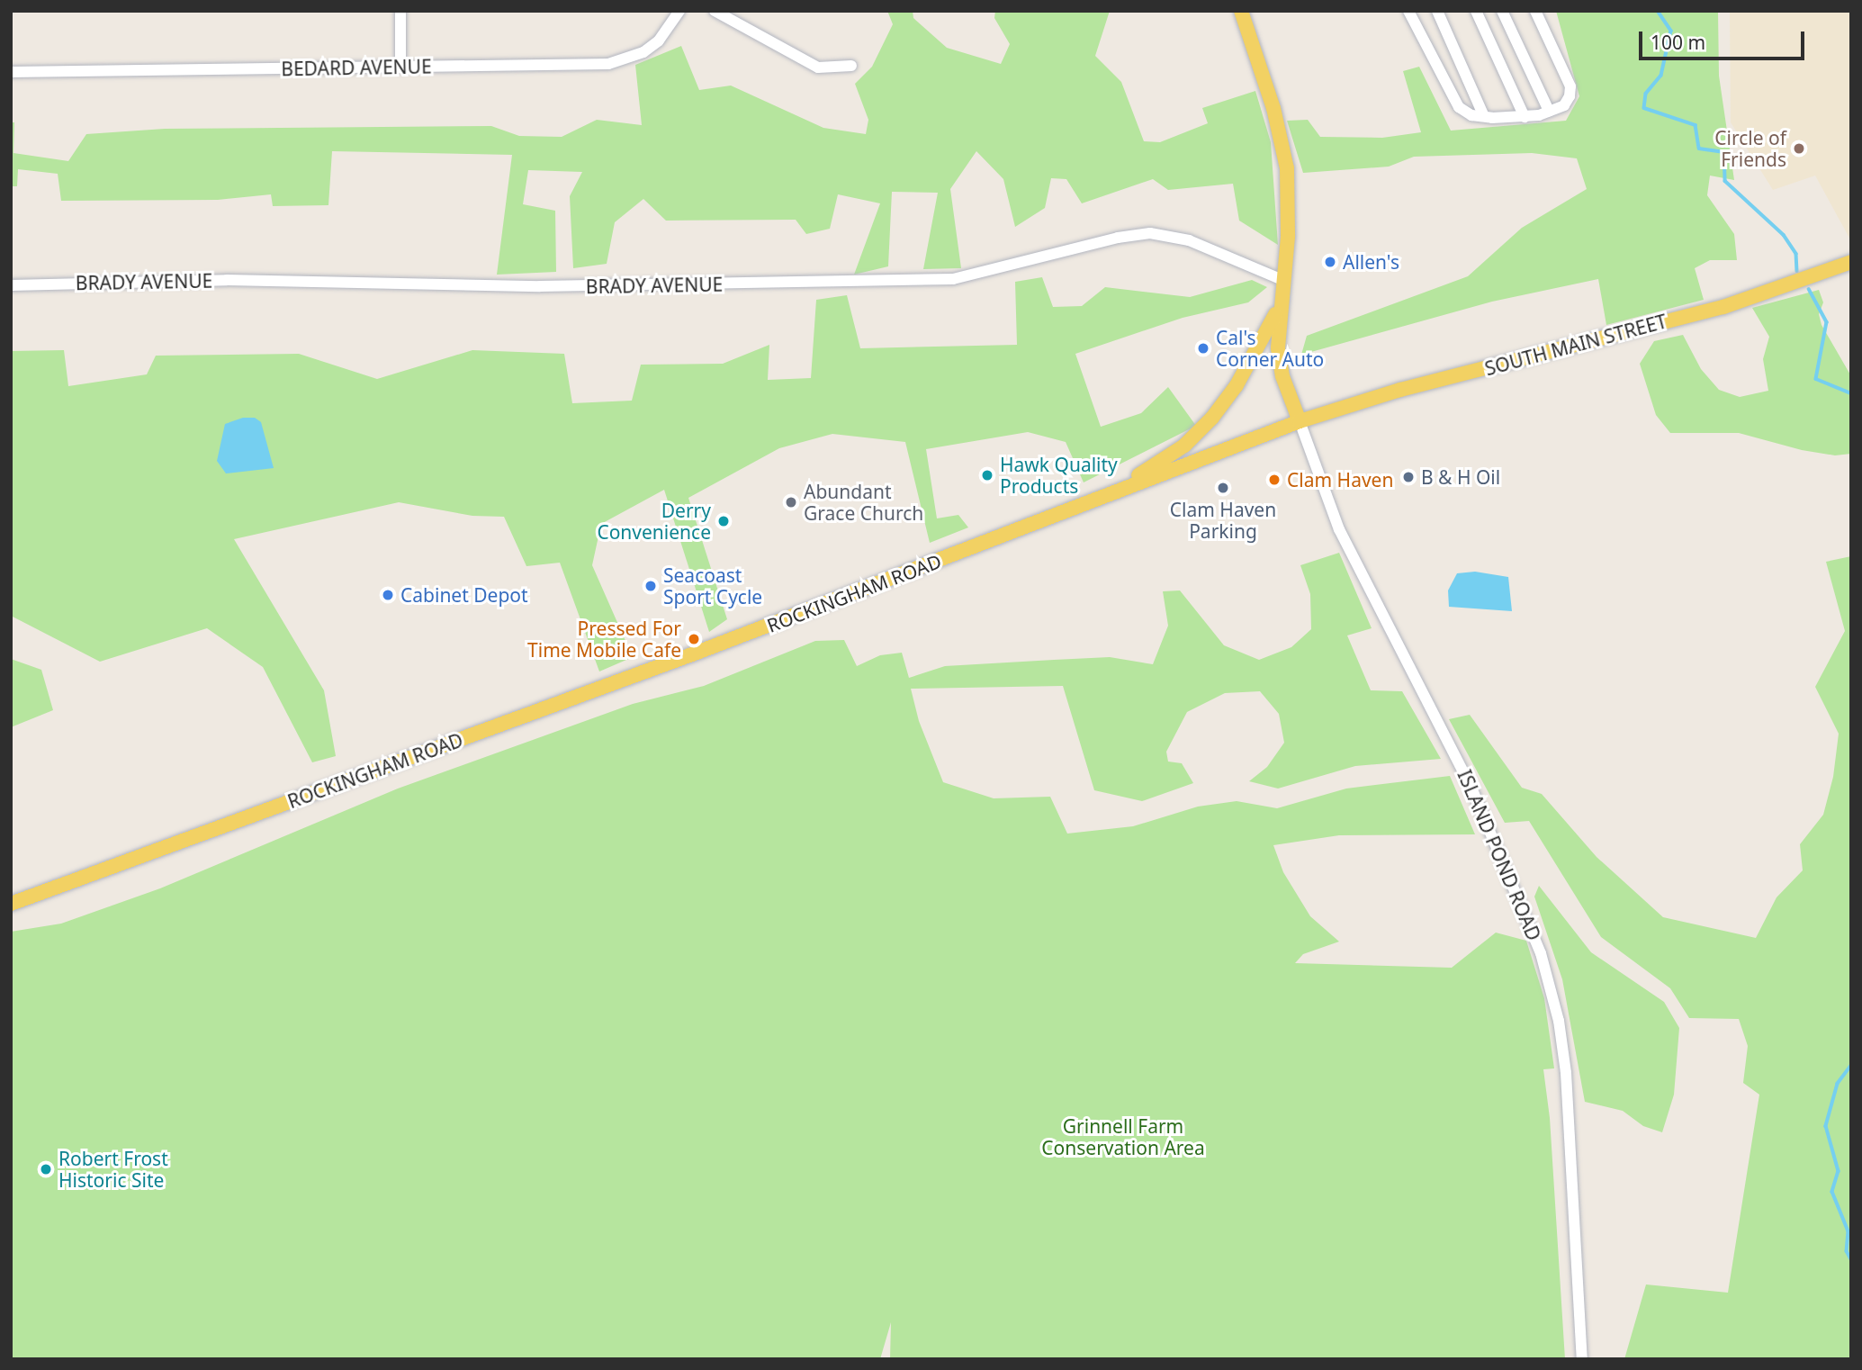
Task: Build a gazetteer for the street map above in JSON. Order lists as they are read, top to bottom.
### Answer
{
  "streets": {
    "main road": ["SOUTH MAIN STREET", "ROCKINGHAM ROAD"],
    "street": ["BEDARD AVENUE", "BRADY AVENUE", "ISLAND POND ROAD"]
  },
  "crossings": [
    ["SOUTH MAIN STREET", "ROCKINGHAM ROAD"],
    ["SOUTH MAIN STREET", "ISLAND POND ROAD"],
    ["ROCKINGHAM ROAD", "ISLAND POND ROAD"]
  ],
  "parks": ["Grinnell Farm Conservation Area"],
  "places": [
    "Circle of Friends",
    "Allen's",
    "Cal's Corner Auto",
    "Hawk Quality Products",
    "B & H Oil",
    "Clam Haven",
    "Clam Haven Parking",
    "Abundant Grace Church",
    "Derry Convenience",
    "Seacoast Sport Cycle",
    "Cabinet Depot",
    "Pressed For Time Mobile Cafe",
    "Robert Frost Historic Site"
  ],
  "scale_bar": "100 m"
}
